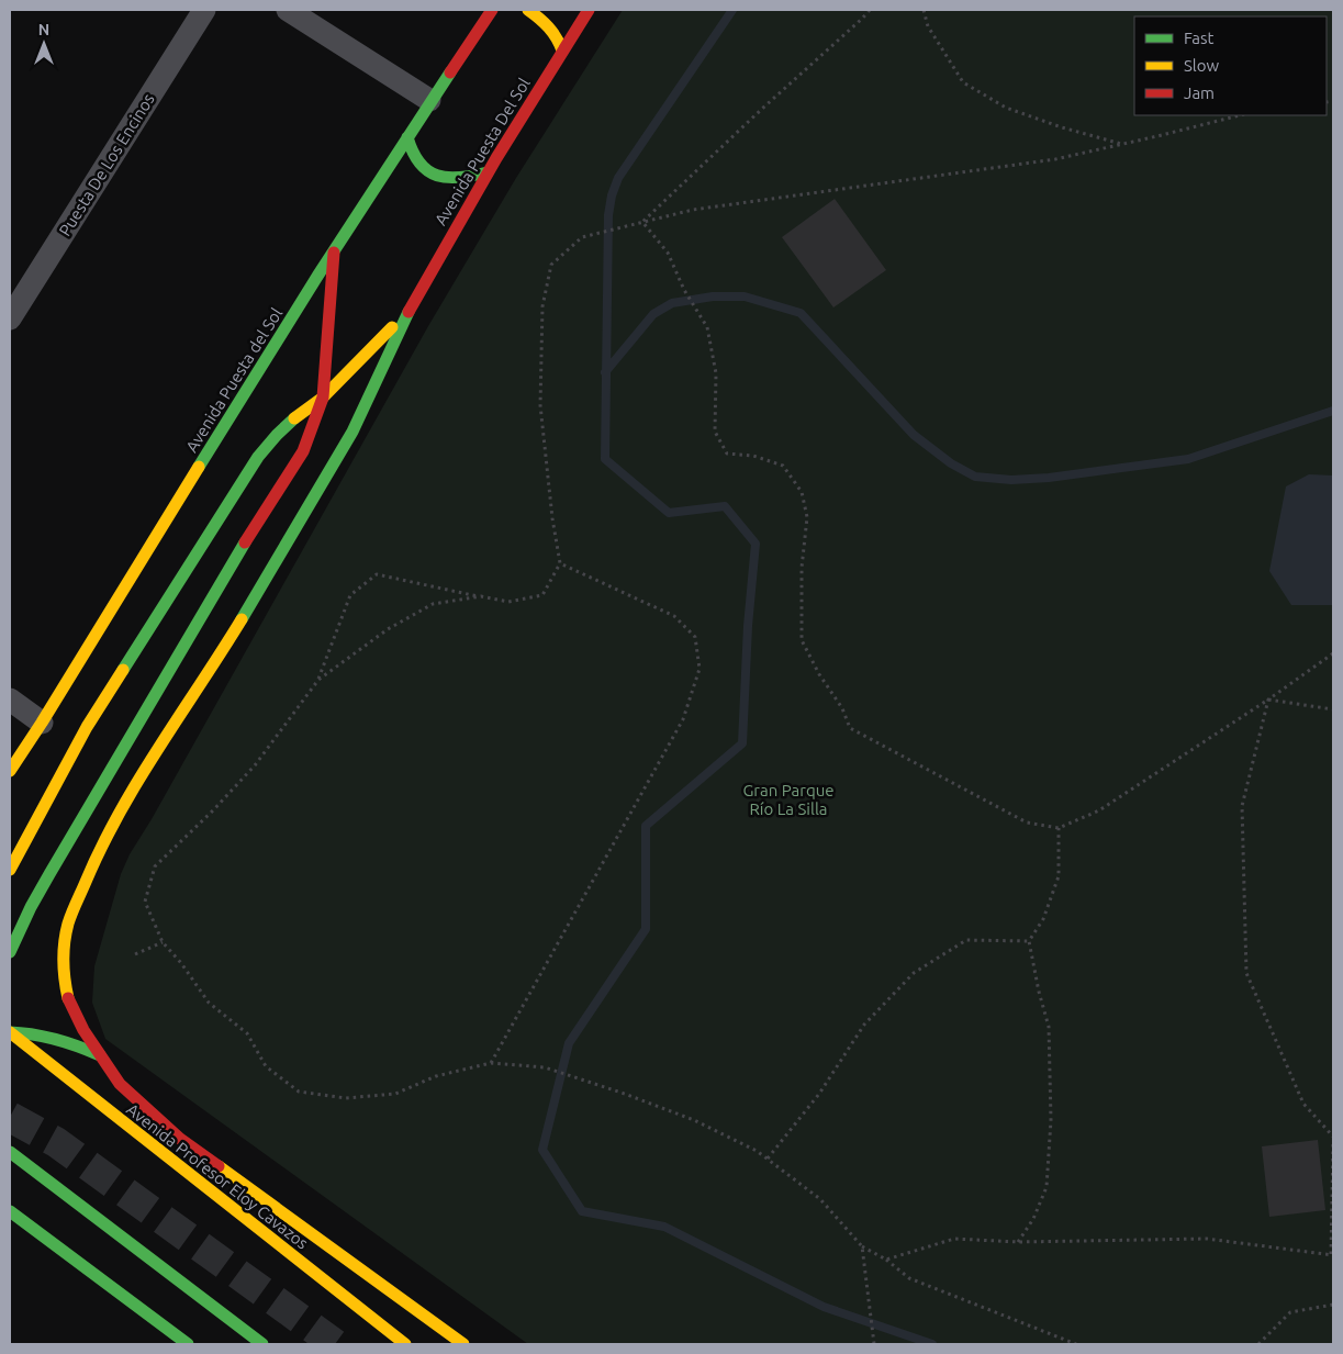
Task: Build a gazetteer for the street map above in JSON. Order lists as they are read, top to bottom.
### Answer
{
  "streets": {
    "main road": ["Avenida Puesta Del Sol", "Avenida Puesta del Sol", "Avenida Profesor Eloy Cavazos"],
    "street": ["Puesta De Los Encinos"]
  },
  "parks": ["Gran Parque Río La Silla"],
  "legend": ["Fast", "Slow", "Jam"],
  "north": "top"
}
